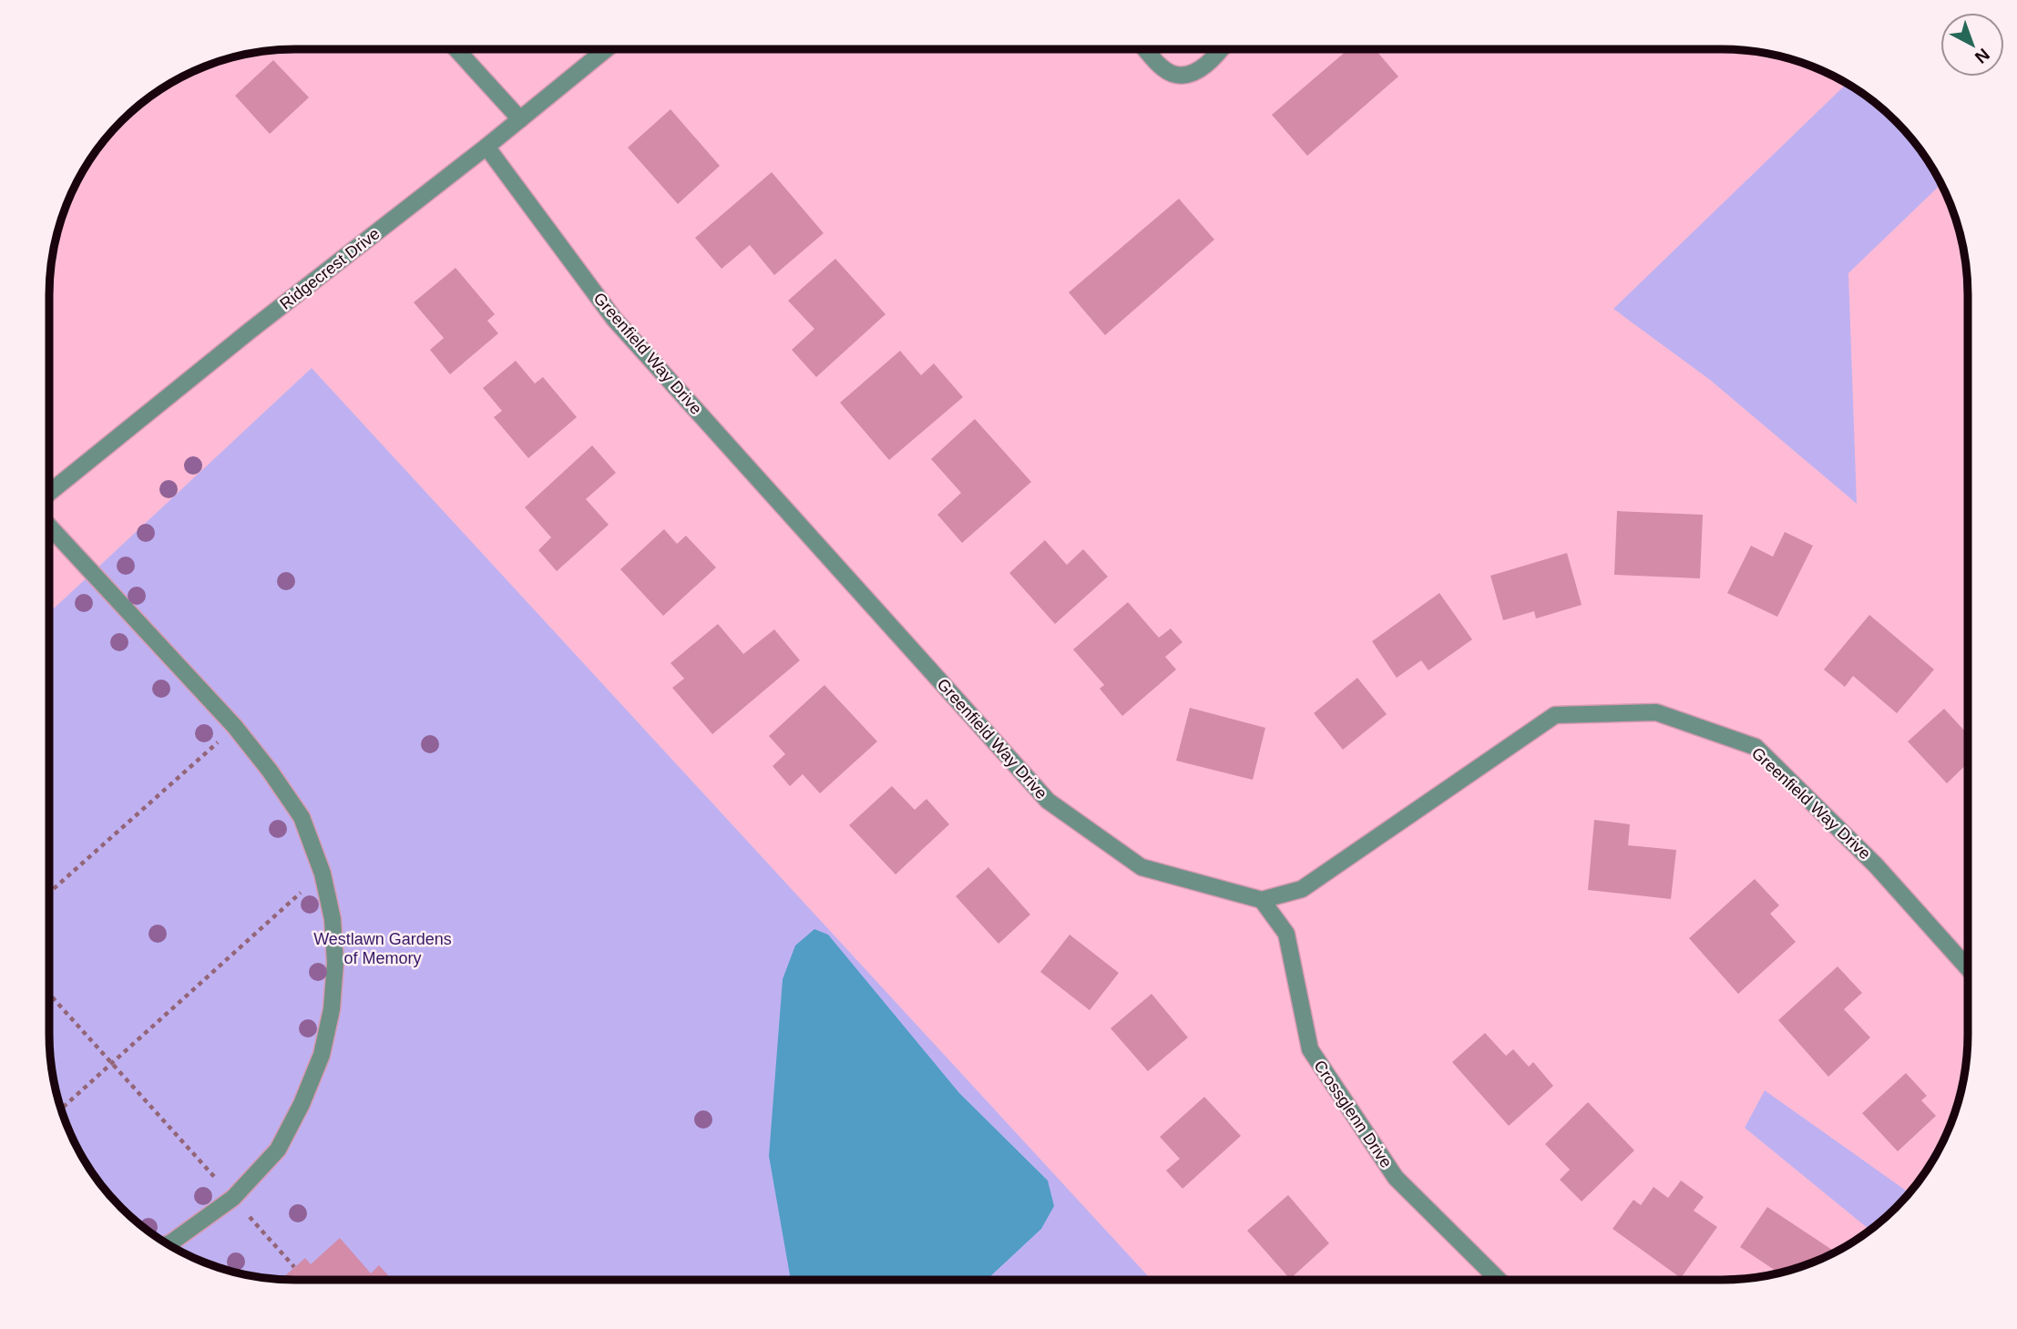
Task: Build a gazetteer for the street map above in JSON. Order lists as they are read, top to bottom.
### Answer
{
  "streets": {
    "street": ["Ridgecrest Drive", "Greenfield Way Drive", "Crossglenn Drive"]
  },
  "crossings": [
    ["Ridgecrest Drive", "Greenfield Way Drive"],
    ["Greenfield Way Drive", "Crossglenn Drive"]
  ],
  "parks": ["Westlawn Gardens of Memory"],
  "north": "bottom right"
}
